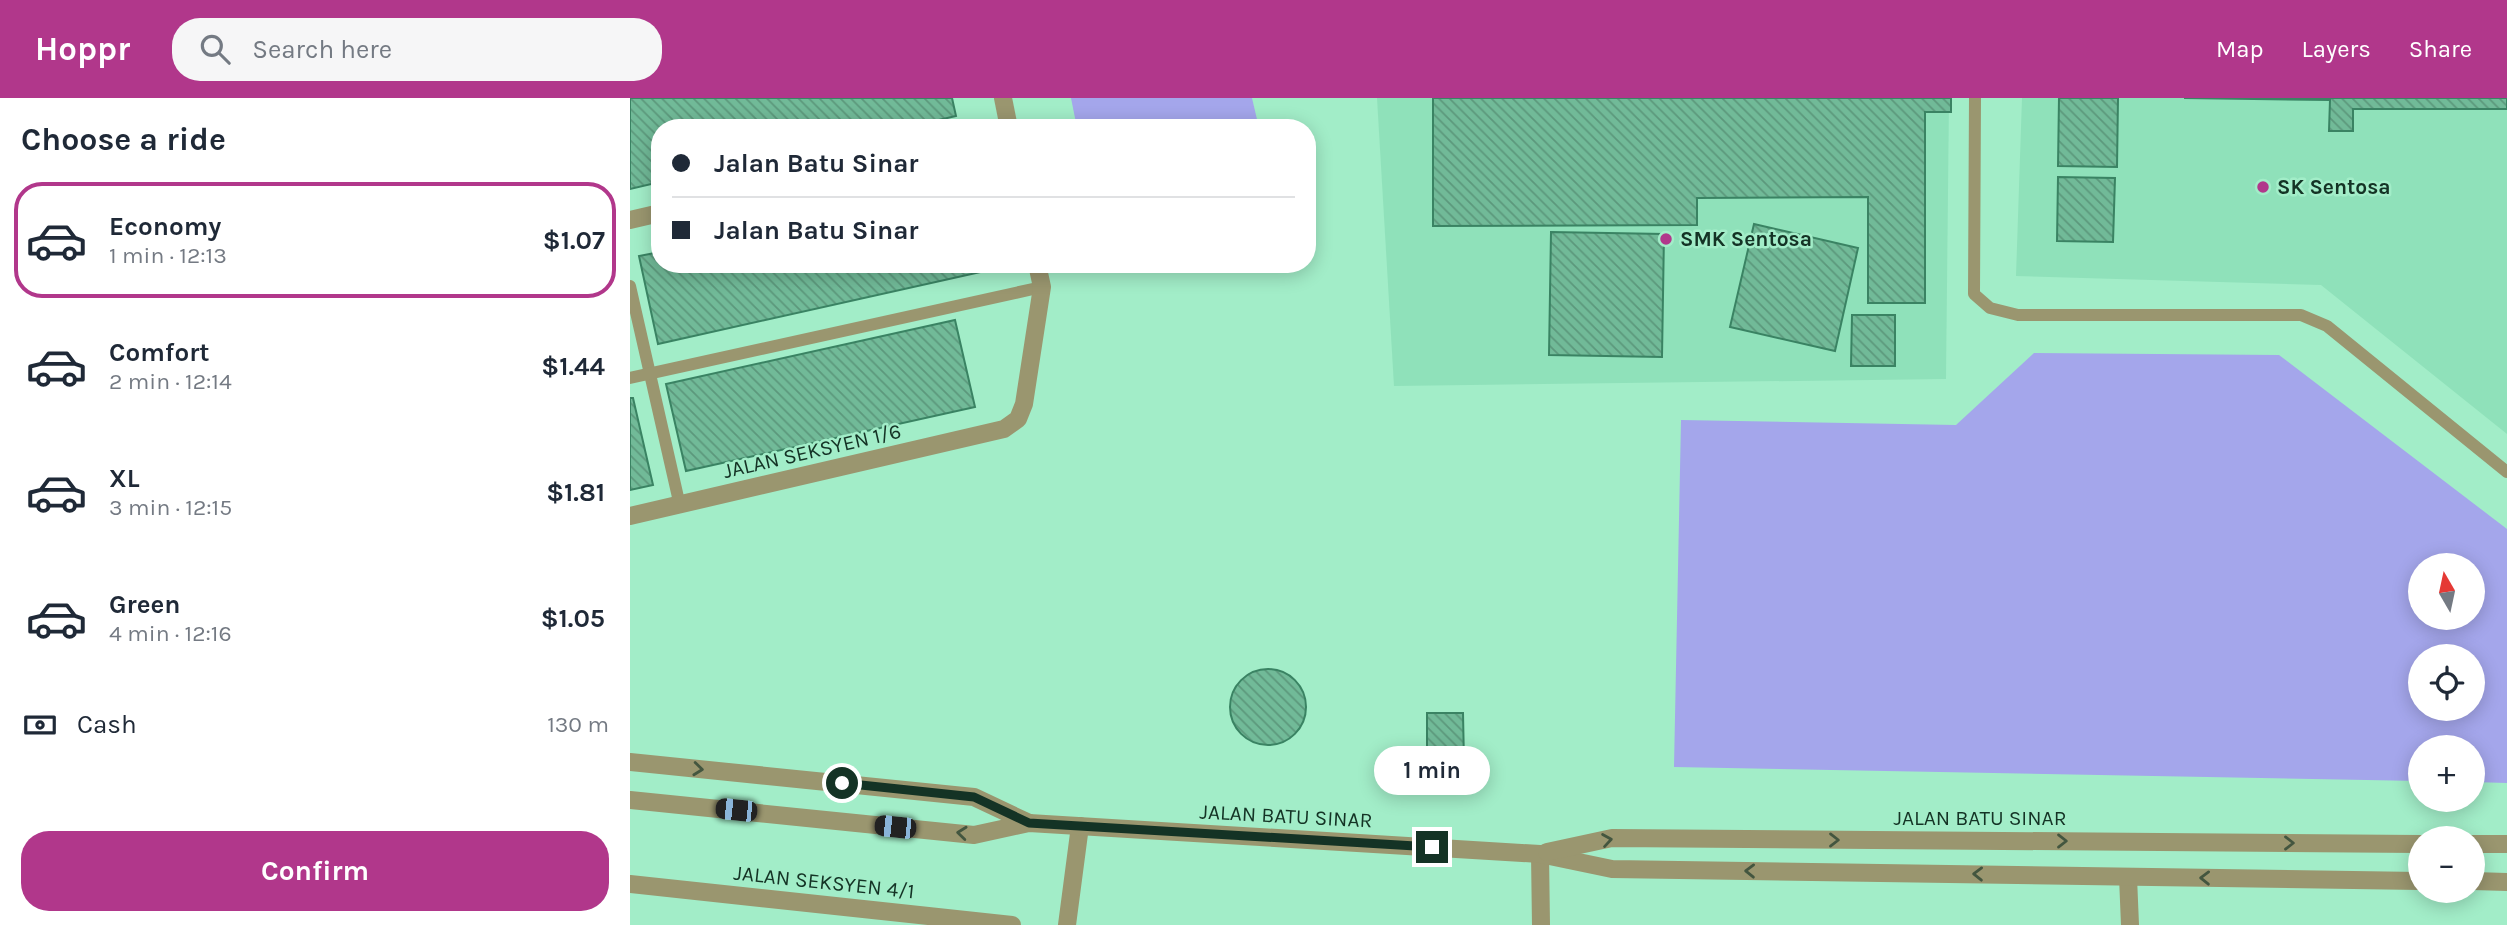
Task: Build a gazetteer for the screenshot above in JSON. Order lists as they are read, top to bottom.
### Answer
{
  "streets": {
    "street": ["JALAN SEKSYEN 1/6", "JALAN BATU SINAR", "JALAN SEKSYEN 4/1"]
  },
  "places": ["SK Sentosa", "SMK Sentosa"],
  "north": "top",
  "page": {
    "header": "Hoppr",
    "search": "Search here",
    "nav": ["Map", "Layers", "Share"],
    "heading": "Choose a ride",
    "banner": ["Jalan Batu Sinar", "Jalan Batu Sinar"],
    "list": [
      {
        "name": "Economy",
        "note": "1 min · 12:13",
        "value": "$1.07"
      },
      {
        "name": "Comfort",
        "note": "2 min · 12:14",
        "value": "$1.44"
      },
      {
        "name": "XL",
        "note": "3 min · 12:15",
        "value": "$1.81"
      },
      {
        "name": "Green",
        "note": "4 min · 12:16",
        "value": "$1.05"
      }
    ],
    "map_buttons": ["+", "−"],
    "pay": ["Cash", "130 m"],
    "bubble": "1 min",
    "buttons": "Confirm"
  }
}
